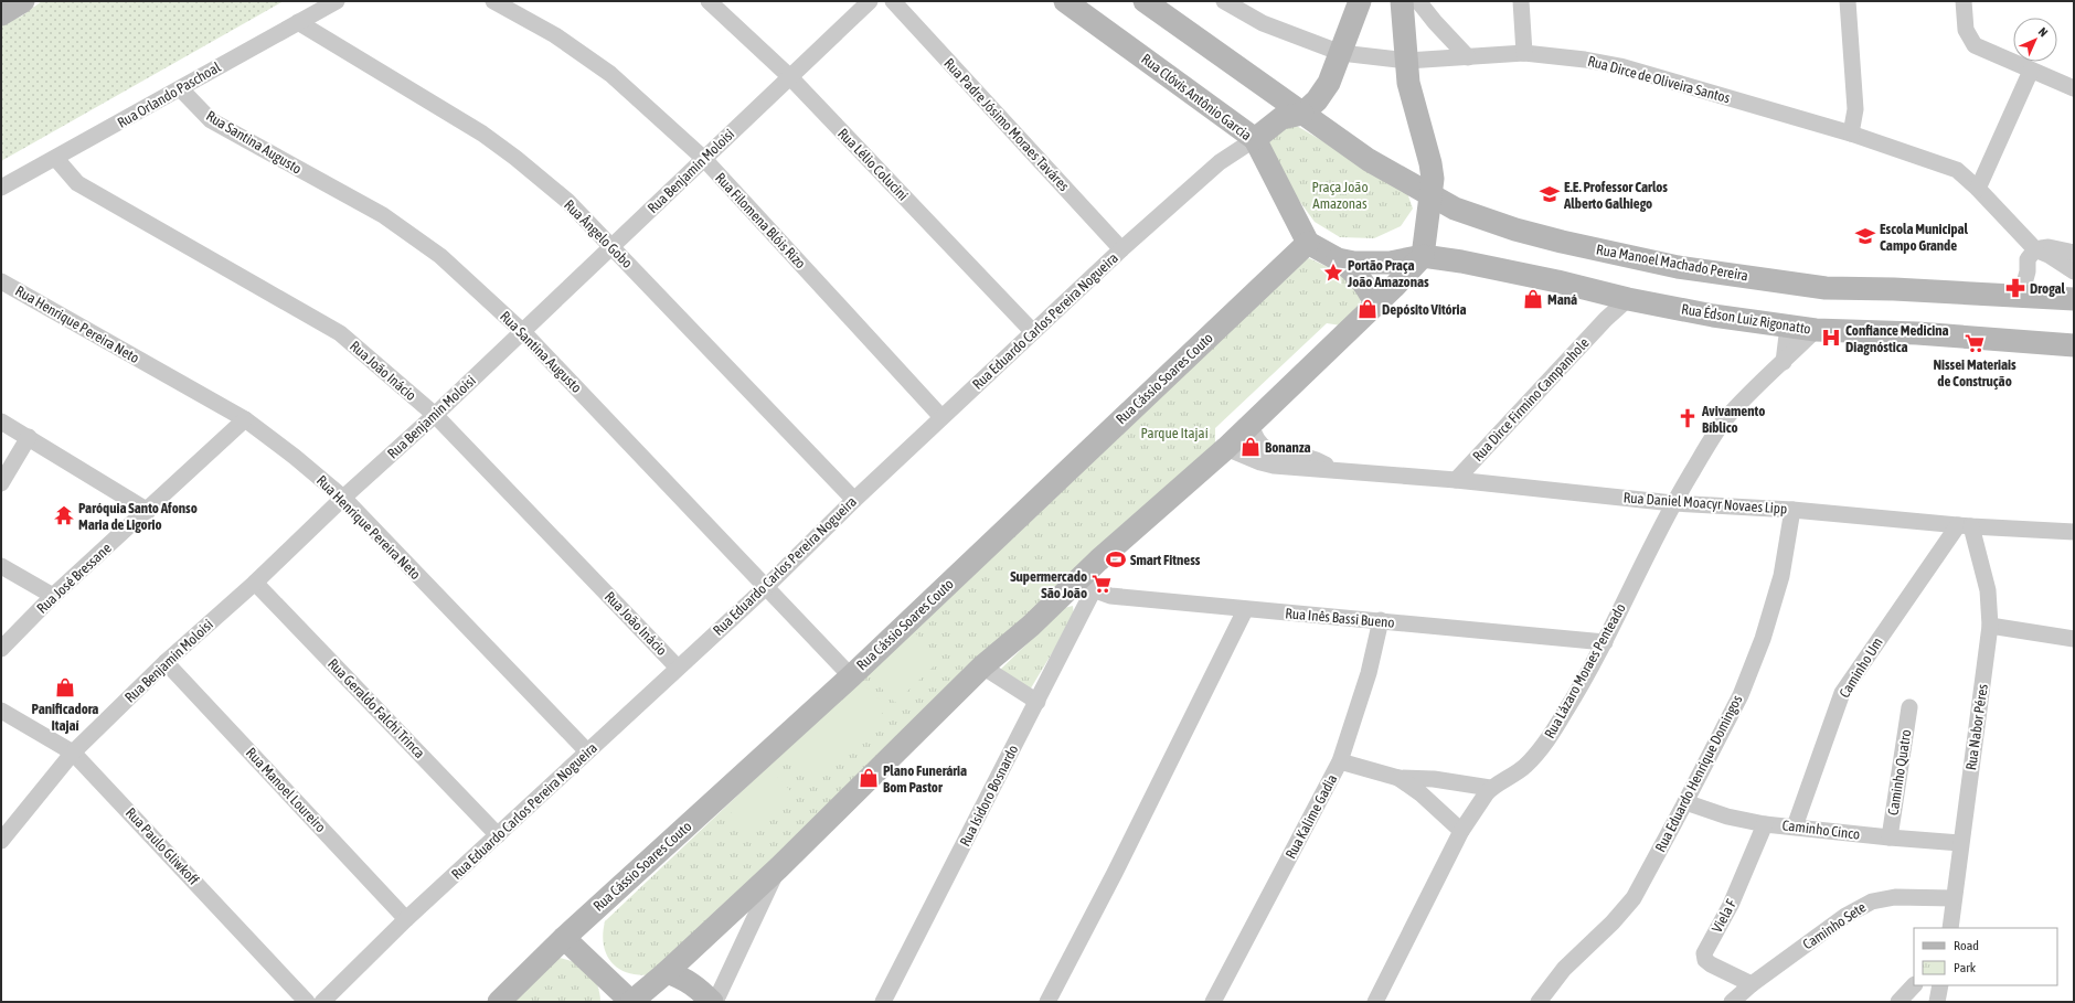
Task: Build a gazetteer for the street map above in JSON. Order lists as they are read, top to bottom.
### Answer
{
  "streets": {
    "street": [
      "Rua Dirce de Oliveira Santos",
      "Rua Orlando Paschoal",
      "Rua Clóvis Antônio Garcia",
      "Rua Padre Jósimo Moraes Taváres",
      "Rua Santina Augusto",
      "Rua Lélio Colucini",
      "Rua Benjamin Moloisi",
      "Rua Filomena Blóis Rizo",
      "Rua Ângelo Gobo",
      "Rua Manoel Machado Pereira",
      "Rua Édson Luiz Rigonatto",
      "Rua Eduardo Carlos Pereira Nogueira",
      "Rua Henrique Pereira Neto",
      "Rua João Inácio",
      "Rua Cássio Soares Couto",
      "Rua Dirce Firmino Campanhole",
      "Rua Daniel Moacyr Novaes Lipp",
      "Rua José Bressane",
      "Rua Inês Bassi Bueno",
      "Caminho Um",
      "Rua Lázaro Moraes Penteado",
      "Rua Geraldo Falchi Trinca",
      "Rua Nabor Péres",
      "Caminho Quatro",
      "Rua Eduardo Henrique Domingos",
      "Rua Manoel Loureiro",
      "Rua Isidoro Bosnardo",
      "Rua Kalime Gadia",
      "Caminho Cinco",
      "Rua Paulo Gliwkoff",
      "Viela F",
      "Caminho Sete"
    ]
  },
  "crossings": [
    ["Rua Orlando Paschoal", "Rua Santina Augusto"],
    ["Rua Orlando Paschoal", "Rua Ângelo Gobo"],
    ["Rua Orlando Paschoal", "Rua João Inácio"],
    ["Rua Clóvis Antônio Garcia", "Rua Eduardo Carlos Pereira Nogueira"],
    ["Rua Clóvis Antônio Garcia", "Rua Cássio Soares Couto"],
    ["Rua Padre Jósimo Moraes Taváres", "Rua Eduardo Carlos Pereira Nogueira"],
    ["Rua Santina Augusto", "Rua Benjamin Moloisi"],
    ["Rua Santina Augusto", "Rua Eduardo Carlos Pereira Nogueira"],
    ["Rua Santina Augusto", "Rua Cássio Soares Couto"],
    ["Rua Lélio Colucini", "Rua Benjamin Moloisi"],
    ["Rua Lélio Colucini", "Rua Eduardo Carlos Pereira Nogueira"],
    ["Rua Benjamin Moloisi", "Rua Filomena Blóis Rizo"],
    ["Rua Benjamin Moloisi", "Rua Ângelo Gobo"],
    ["Rua Benjamin Moloisi", "Rua Henrique Pereira Neto"],
    ["Rua Benjamin Moloisi", "Rua João Inácio"],
    ["Rua Benjamin Moloisi", "Rua Geraldo Falchi Trinca"],
    ["Rua Benjamin Moloisi", "Rua Manoel Loureiro"],
    ["Rua Benjamin Moloisi", "Rua Paulo Gliwkoff"],
    ["Rua Filomena Blóis Rizo", "Rua Eduardo Carlos Pereira Nogueira"],
    ["Rua Ângelo Gobo", "Rua Eduardo Carlos Pereira Nogueira"],
    ["Rua Édson Luiz Rigonatto", "Rua Dirce Firmino Campanhole"],
    ["Rua Édson Luiz Rigonatto", "Rua Lázaro Moraes Penteado"],
    ["Rua Eduardo Carlos Pereira Nogueira", "Rua Henrique Pereira Neto"],
    ["Rua Eduardo Carlos Pereira Nogueira", "Rua João Inácio"],
    ["Rua Eduardo Carlos Pereira Nogueira", "Rua Geraldo Falchi Trinca"],
    ["Rua Eduardo Carlos Pereira Nogueira", "Rua Manoel Loureiro"],
    ["Rua Henrique Pereira Neto", "Rua José Bressane"],
    ["Rua Dirce Firmino Campanhole", "Rua Daniel Moacyr Novaes Lipp"],
    ["Rua Daniel Moacyr Novaes Lipp", "Caminho Um"],
    ["Rua Daniel Moacyr Novaes Lipp", "Rua Lázaro Moraes Penteado"],
    ["Rua Daniel Moacyr Novaes Lipp", "Rua Nabor Péres"],
    ["Rua Daniel Moacyr Novaes Lipp", "Rua Eduardo Henrique Domingos"],
    ["Rua Inês Bassi Bueno", "Rua Lázaro Moraes Penteado"],
    ["Rua Inês Bassi Bueno", "Rua Isidoro Bosnardo"],
    ["Rua Inês Bassi Bueno", "Rua Kalime Gadia"],
    ["Caminho Um", "Rua Nabor Péres"],
    ["Caminho Um", "Caminho Cinco"],
    ["Rua Nabor Péres", "Caminho Cinco"],
    ["Rua Nabor Péres", "Caminho Sete"],
    ["Caminho Quatro", "Caminho Cinco"],
    ["Rua Eduardo Henrique Domingos", "Caminho Cinco"],
    ["Caminho Cinco", "Viela F"],
    ["Viela F", "Caminho Sete"]
  ],
  "parks": ["Praça João Amazonas", "Parque Itajaí"],
  "places": {
    "school or university": ["E.E. Professor Carlos Alberto Galhiego", "Escola Municipal Campo Grande"],
    "place": ["Portão Praça João Amazonas"],
    "pharmacy": ["Drogal"],
    "shop": [
      "Maná",
      "Depósito Vitória",
      "Bonanza",
      "Panificadora Itajaí",
      "Plano Funerária Bom Pastor"
    ],
    "hospital": ["Confiance Medicina Diagnóstica"],
    "supermarket": ["Nissei Materiais de Construção", "Supermercado São João"],
    "church": ["Avivamento Bíblico"],
    "temple": ["Paróquia Santo Afonso Maria de Ligorio"],
    "sports": ["Smart Fitness"]
  },
  "legend": ["Road", "Park"],
  "north": "top right"
}
